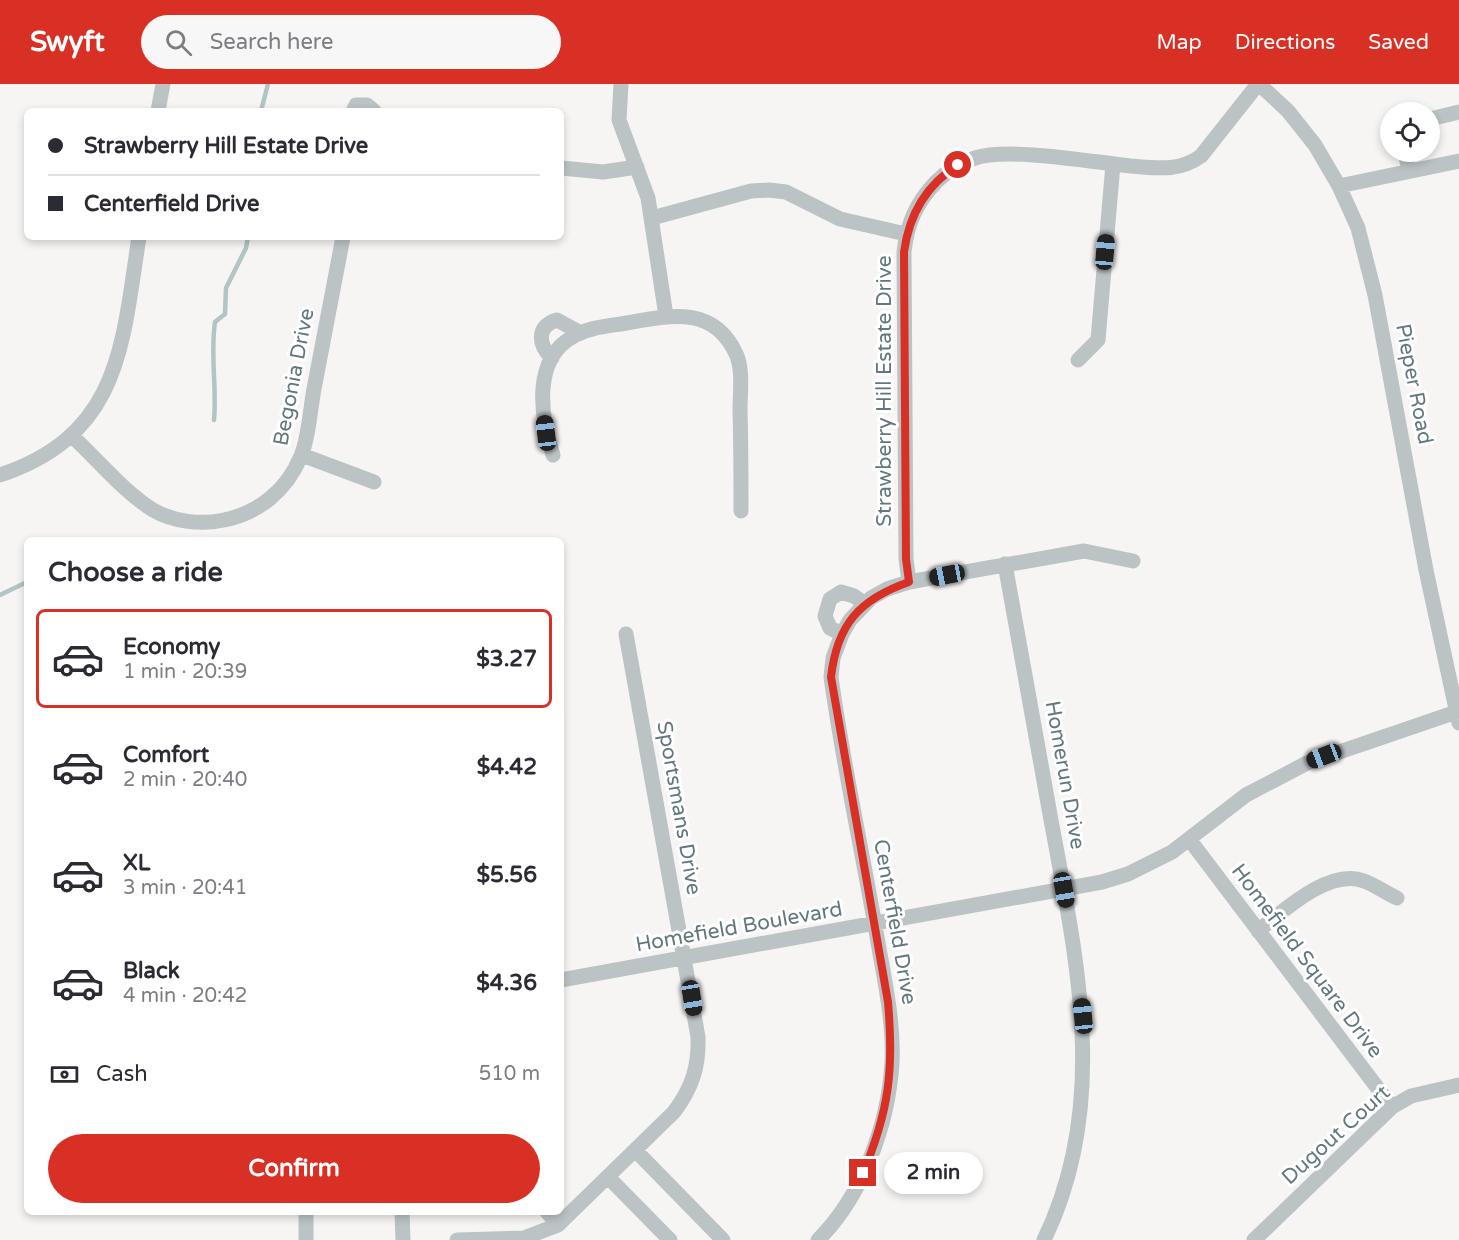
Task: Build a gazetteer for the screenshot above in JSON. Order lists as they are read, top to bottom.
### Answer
{
  "streets": {
    "street": [
      "Begonia Drive",
      "Pieper Road",
      "Strawberry Hill Estate Drive",
      "Homerun Drive",
      "Sportsmans Drive",
      "Centerfield Drive",
      "Homefield Boulevard",
      "Homefield Square Drive",
      "Dugout Court"
    ]
  },
  "crossings": [
    ["Pieper Road", "Strawberry Hill Estate Drive"],
    ["Pieper Road", "Homefield Boulevard"],
    ["Strawberry Hill Estate Drive", "Centerfield Drive"],
    ["Homerun Drive", "Centerfield Drive"],
    ["Homerun Drive", "Homefield Boulevard"],
    ["Sportsmans Drive", "Homefield Boulevard"],
    ["Centerfield Drive", "Homefield Boulevard"],
    ["Homefield Boulevard", "Homefield Square Drive"],
    ["Homefield Square Drive", "Dugout Court"]
  ],
  "page": {
    "header": "Swyft",
    "search": "Search here",
    "nav": ["Map", "Directions", "Saved"],
    "banner": ["Strawberry Hill Estate Drive", "Centerfield Drive"],
    "heading": "Choose a ride",
    "list": [
      {
        "name": "Economy",
        "note": "1 min · 20:39",
        "value": "$3.27"
      },
      {
        "name": "Comfort",
        "note": "2 min · 20:40",
        "value": "$4.42"
      },
      {
        "name": "XL",
        "note": "3 min · 20:41",
        "value": "$5.56"
      },
      {
        "name": "Black",
        "note": "4 min · 20:42",
        "value": "$4.36"
      }
    ],
    "pay": ["Cash", "510 m"],
    "buttons": "Confirm",
    "bubble": "2 min"
  }
}
